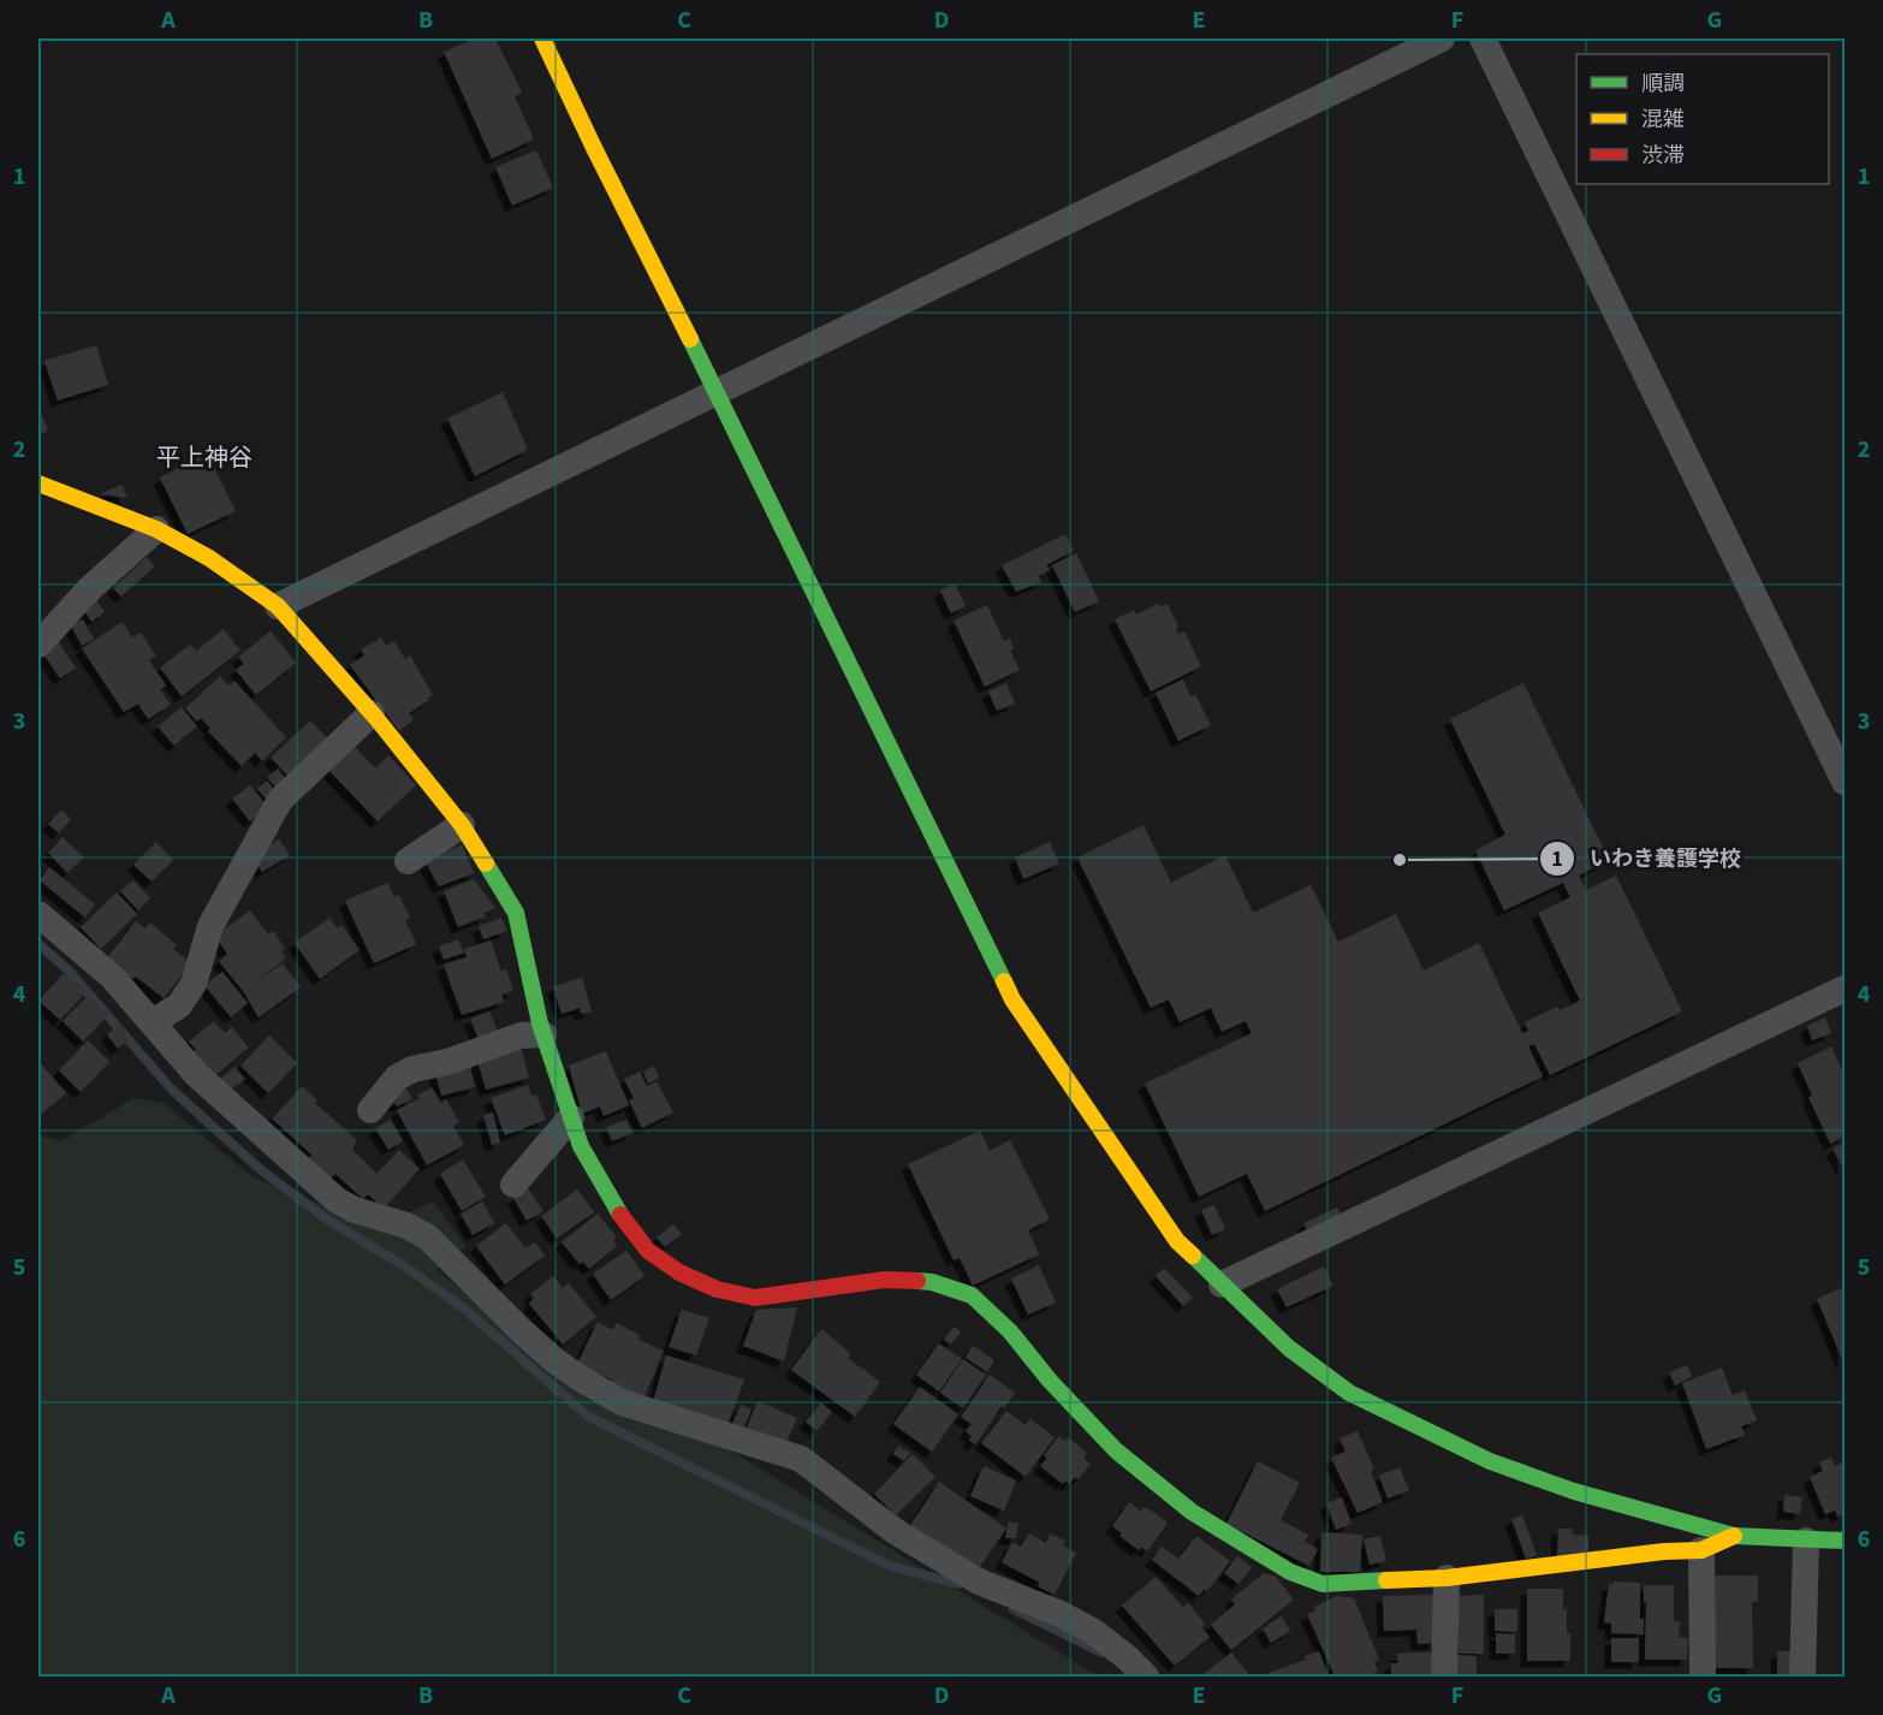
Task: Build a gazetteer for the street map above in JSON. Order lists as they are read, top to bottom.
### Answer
{
  "districts": ["平上神谷"],
  "places": ["いわき養護学校"],
  "legend": ["順調", "混雑", "渋滞"],
  "grid": {
    "columns": [
      "A",
      "B",
      "C",
      "D",
      "E",
      "F",
      "G"
    ],
    "rows": [
      "1",
      "2",
      "3",
      "4",
      "5",
      "6"
    ]
  }
}
